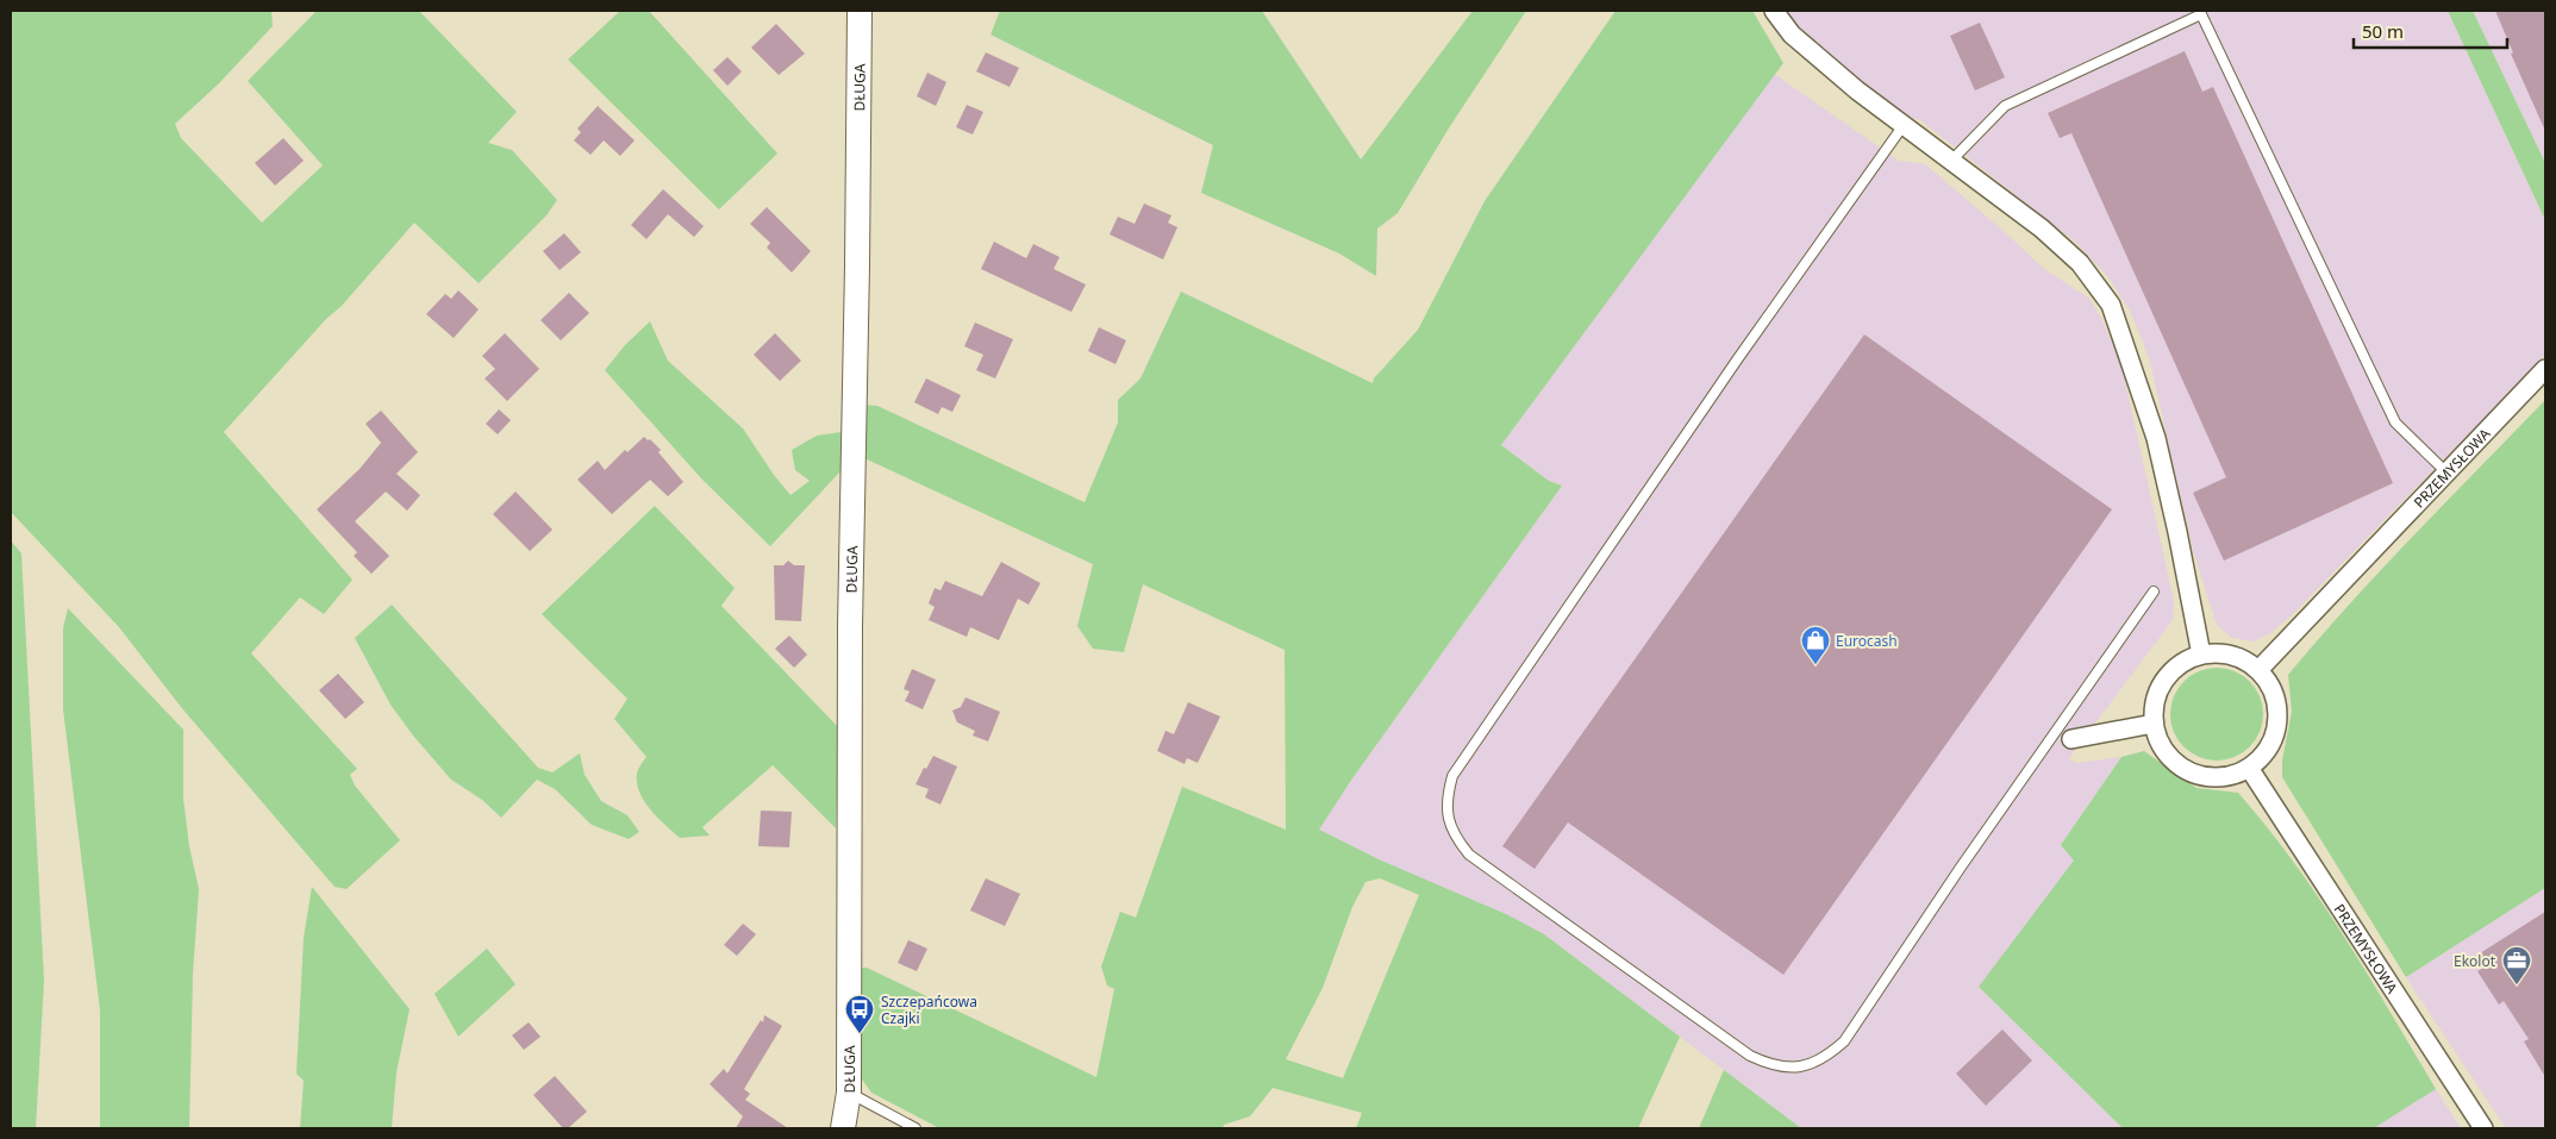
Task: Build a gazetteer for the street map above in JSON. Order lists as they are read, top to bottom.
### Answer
{
  "streets": {
    "street": ["DŁUGA", "PRZEMYSŁOWA"]
  },
  "places": {
    "shop": ["Eurocash"],
    "office": ["Ekolot"],
    "bus stop": ["Szczepańcowa Czajki"]
  },
  "scale_bar": "50 m"
}
